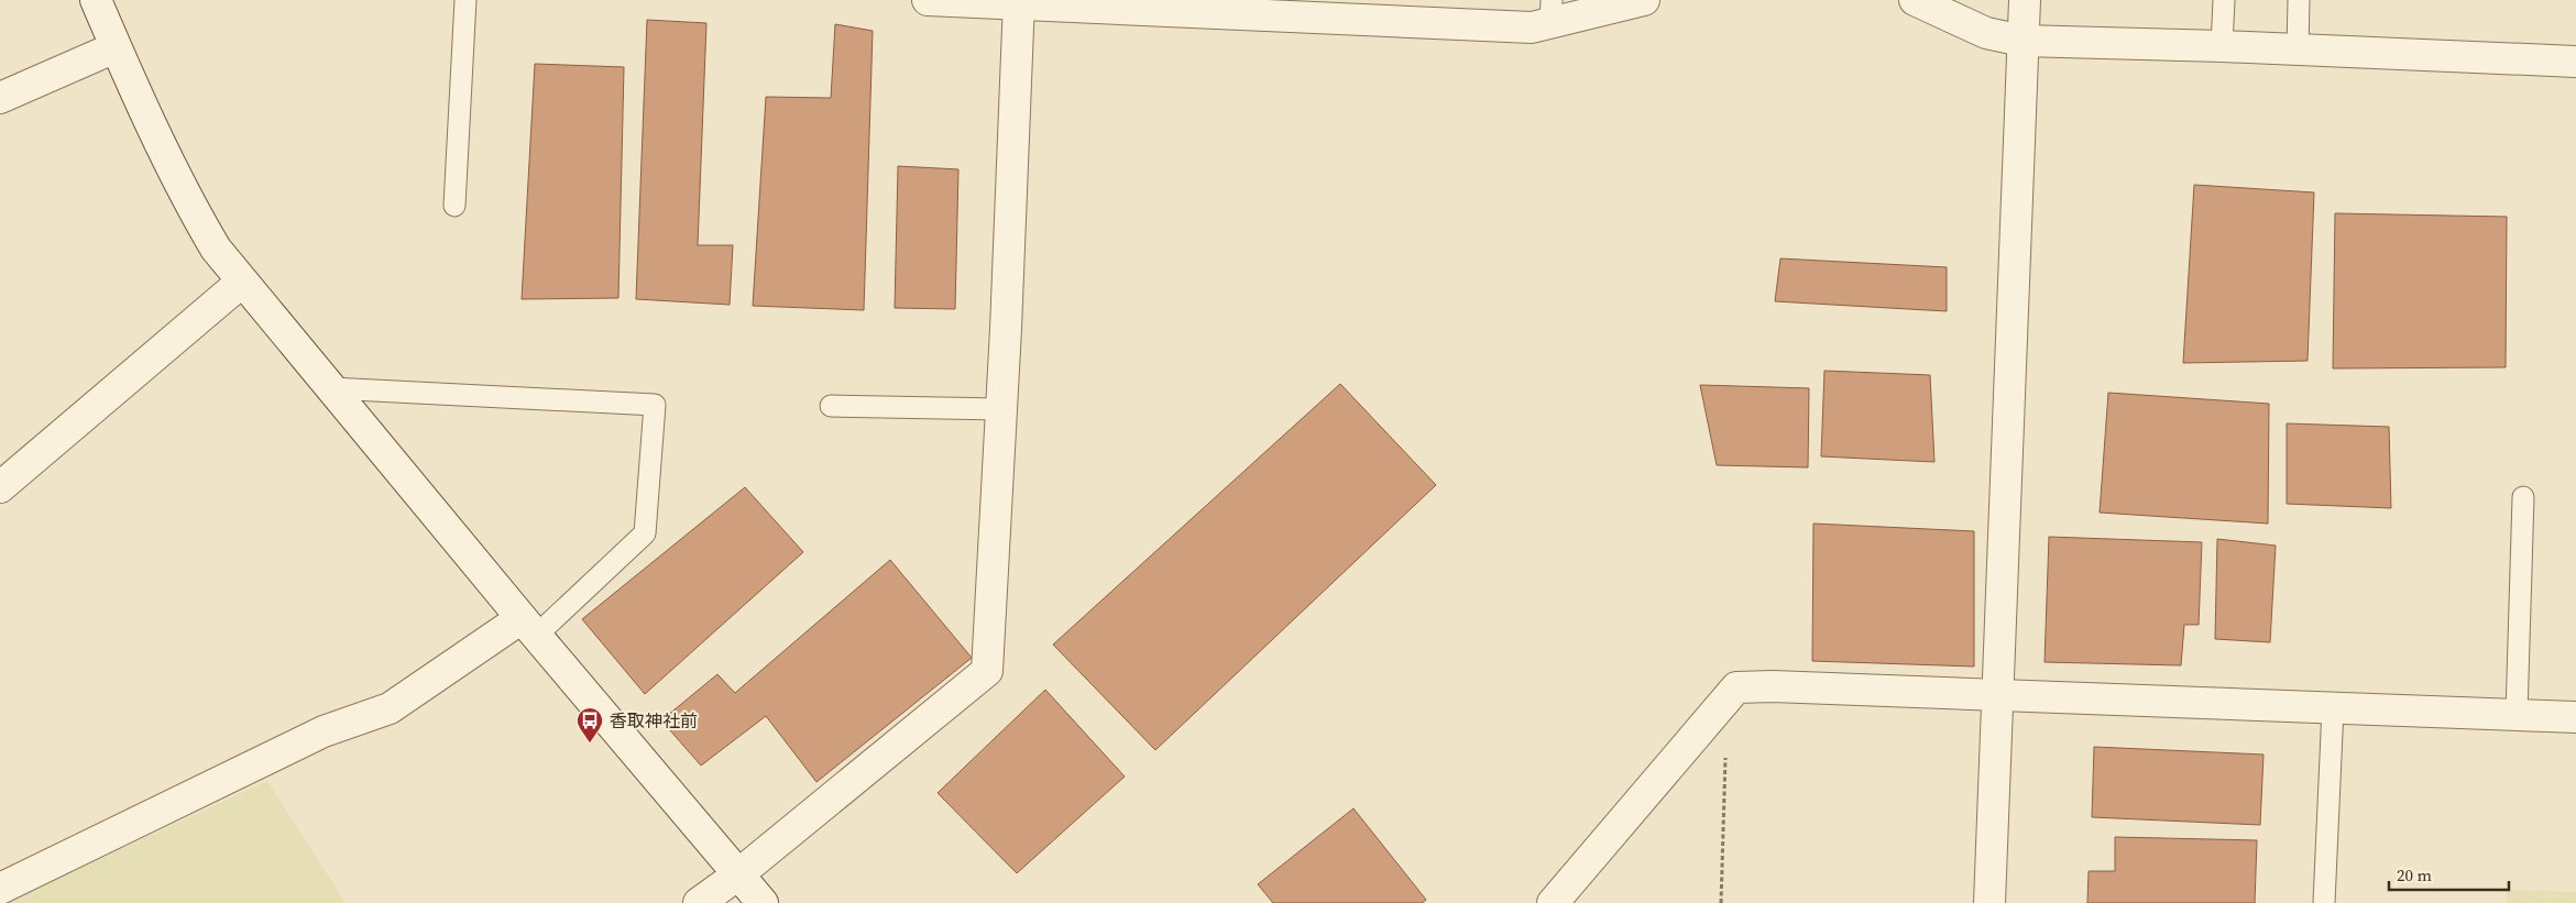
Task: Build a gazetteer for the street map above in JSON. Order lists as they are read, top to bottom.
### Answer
{
  "places": {
    "bus stop": ["香取神社前"]
  },
  "scale_bar": "20 m"
}
